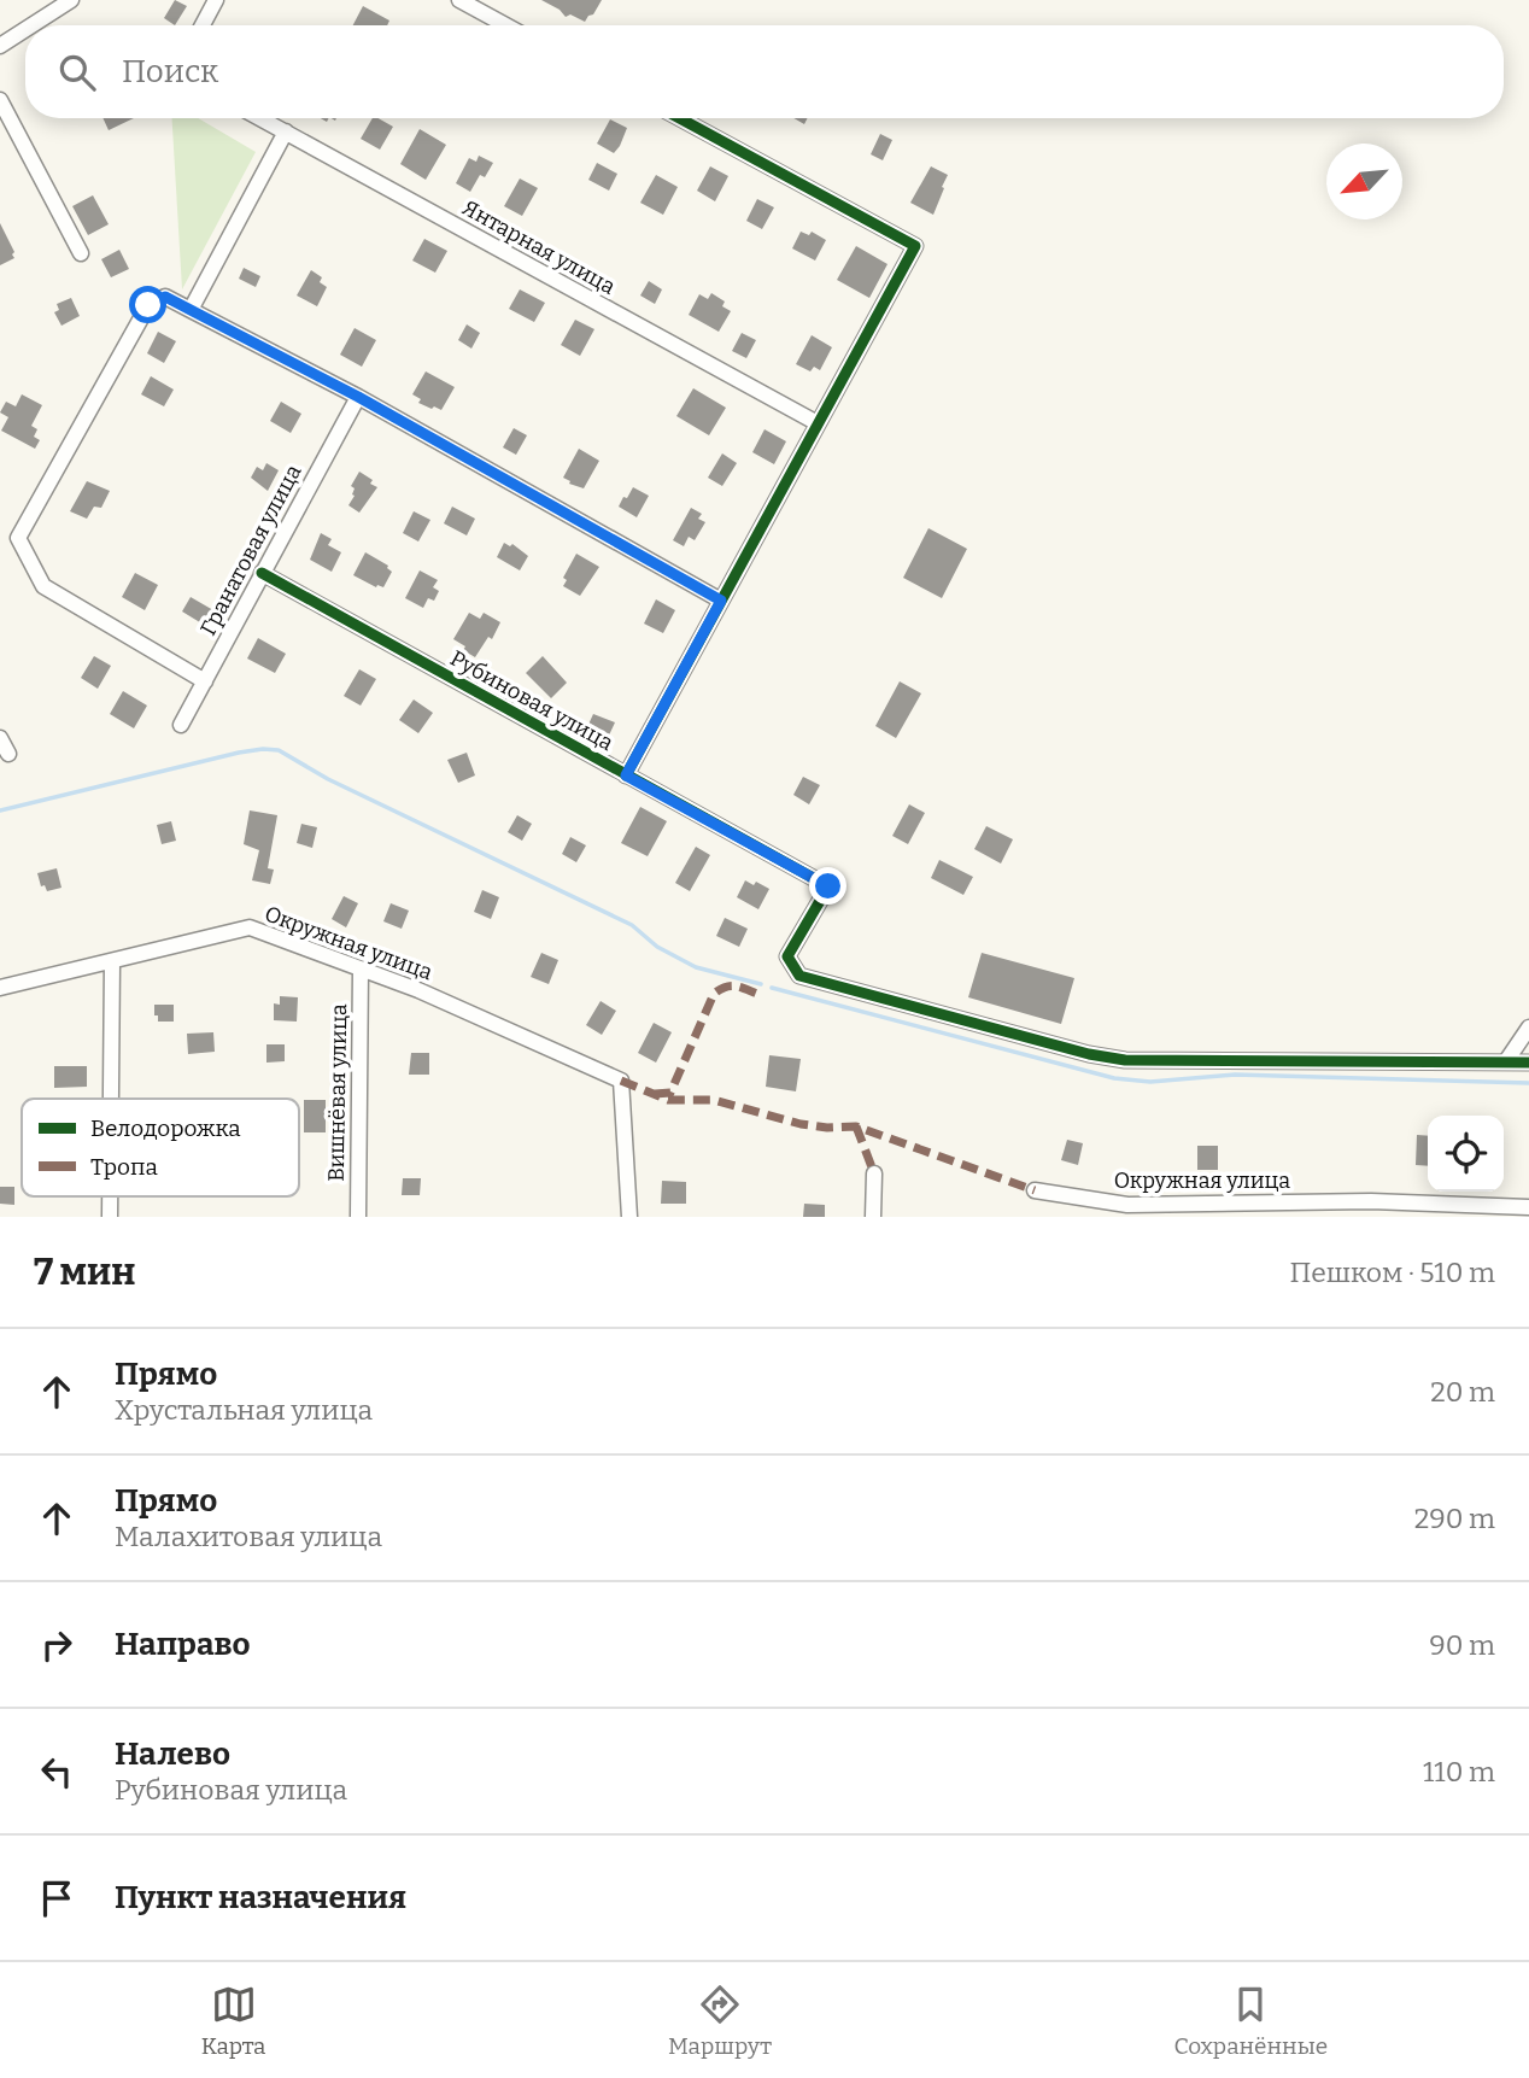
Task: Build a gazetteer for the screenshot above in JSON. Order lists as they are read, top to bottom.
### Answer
{
  "streets": {
    "street": [
      "Янтарная улица",
      "Гранатовая улица",
      "Рубиновая улица",
      "Окружная улица",
      "Вишнёвая улица"
    ]
  },
  "crossings": [
    ["Гранатовая улица", "Рубиновая улица"],
    ["Окружная улица", "Вишнёвая улица"]
  ],
  "legend": ["Велодорожка", "Тропа"],
  "north": "bottom left",
  "page": {
    "search": "Поиск",
    "heading": ["7 мин", "Пешком · 510 m"],
    "list": [
      ["Прямо", "Хрустальная улица", "20 m"],
      ["Прямо", "Малахитовая улица", "290 m"],
      ["Направо", "90 m"],
      ["Налево", "Рубиновая улица", "110 m"],
      "Пункт назначения"
    ],
    "nav": ["Карта", "Маршрут", "Сохранённые"]
  }
}
